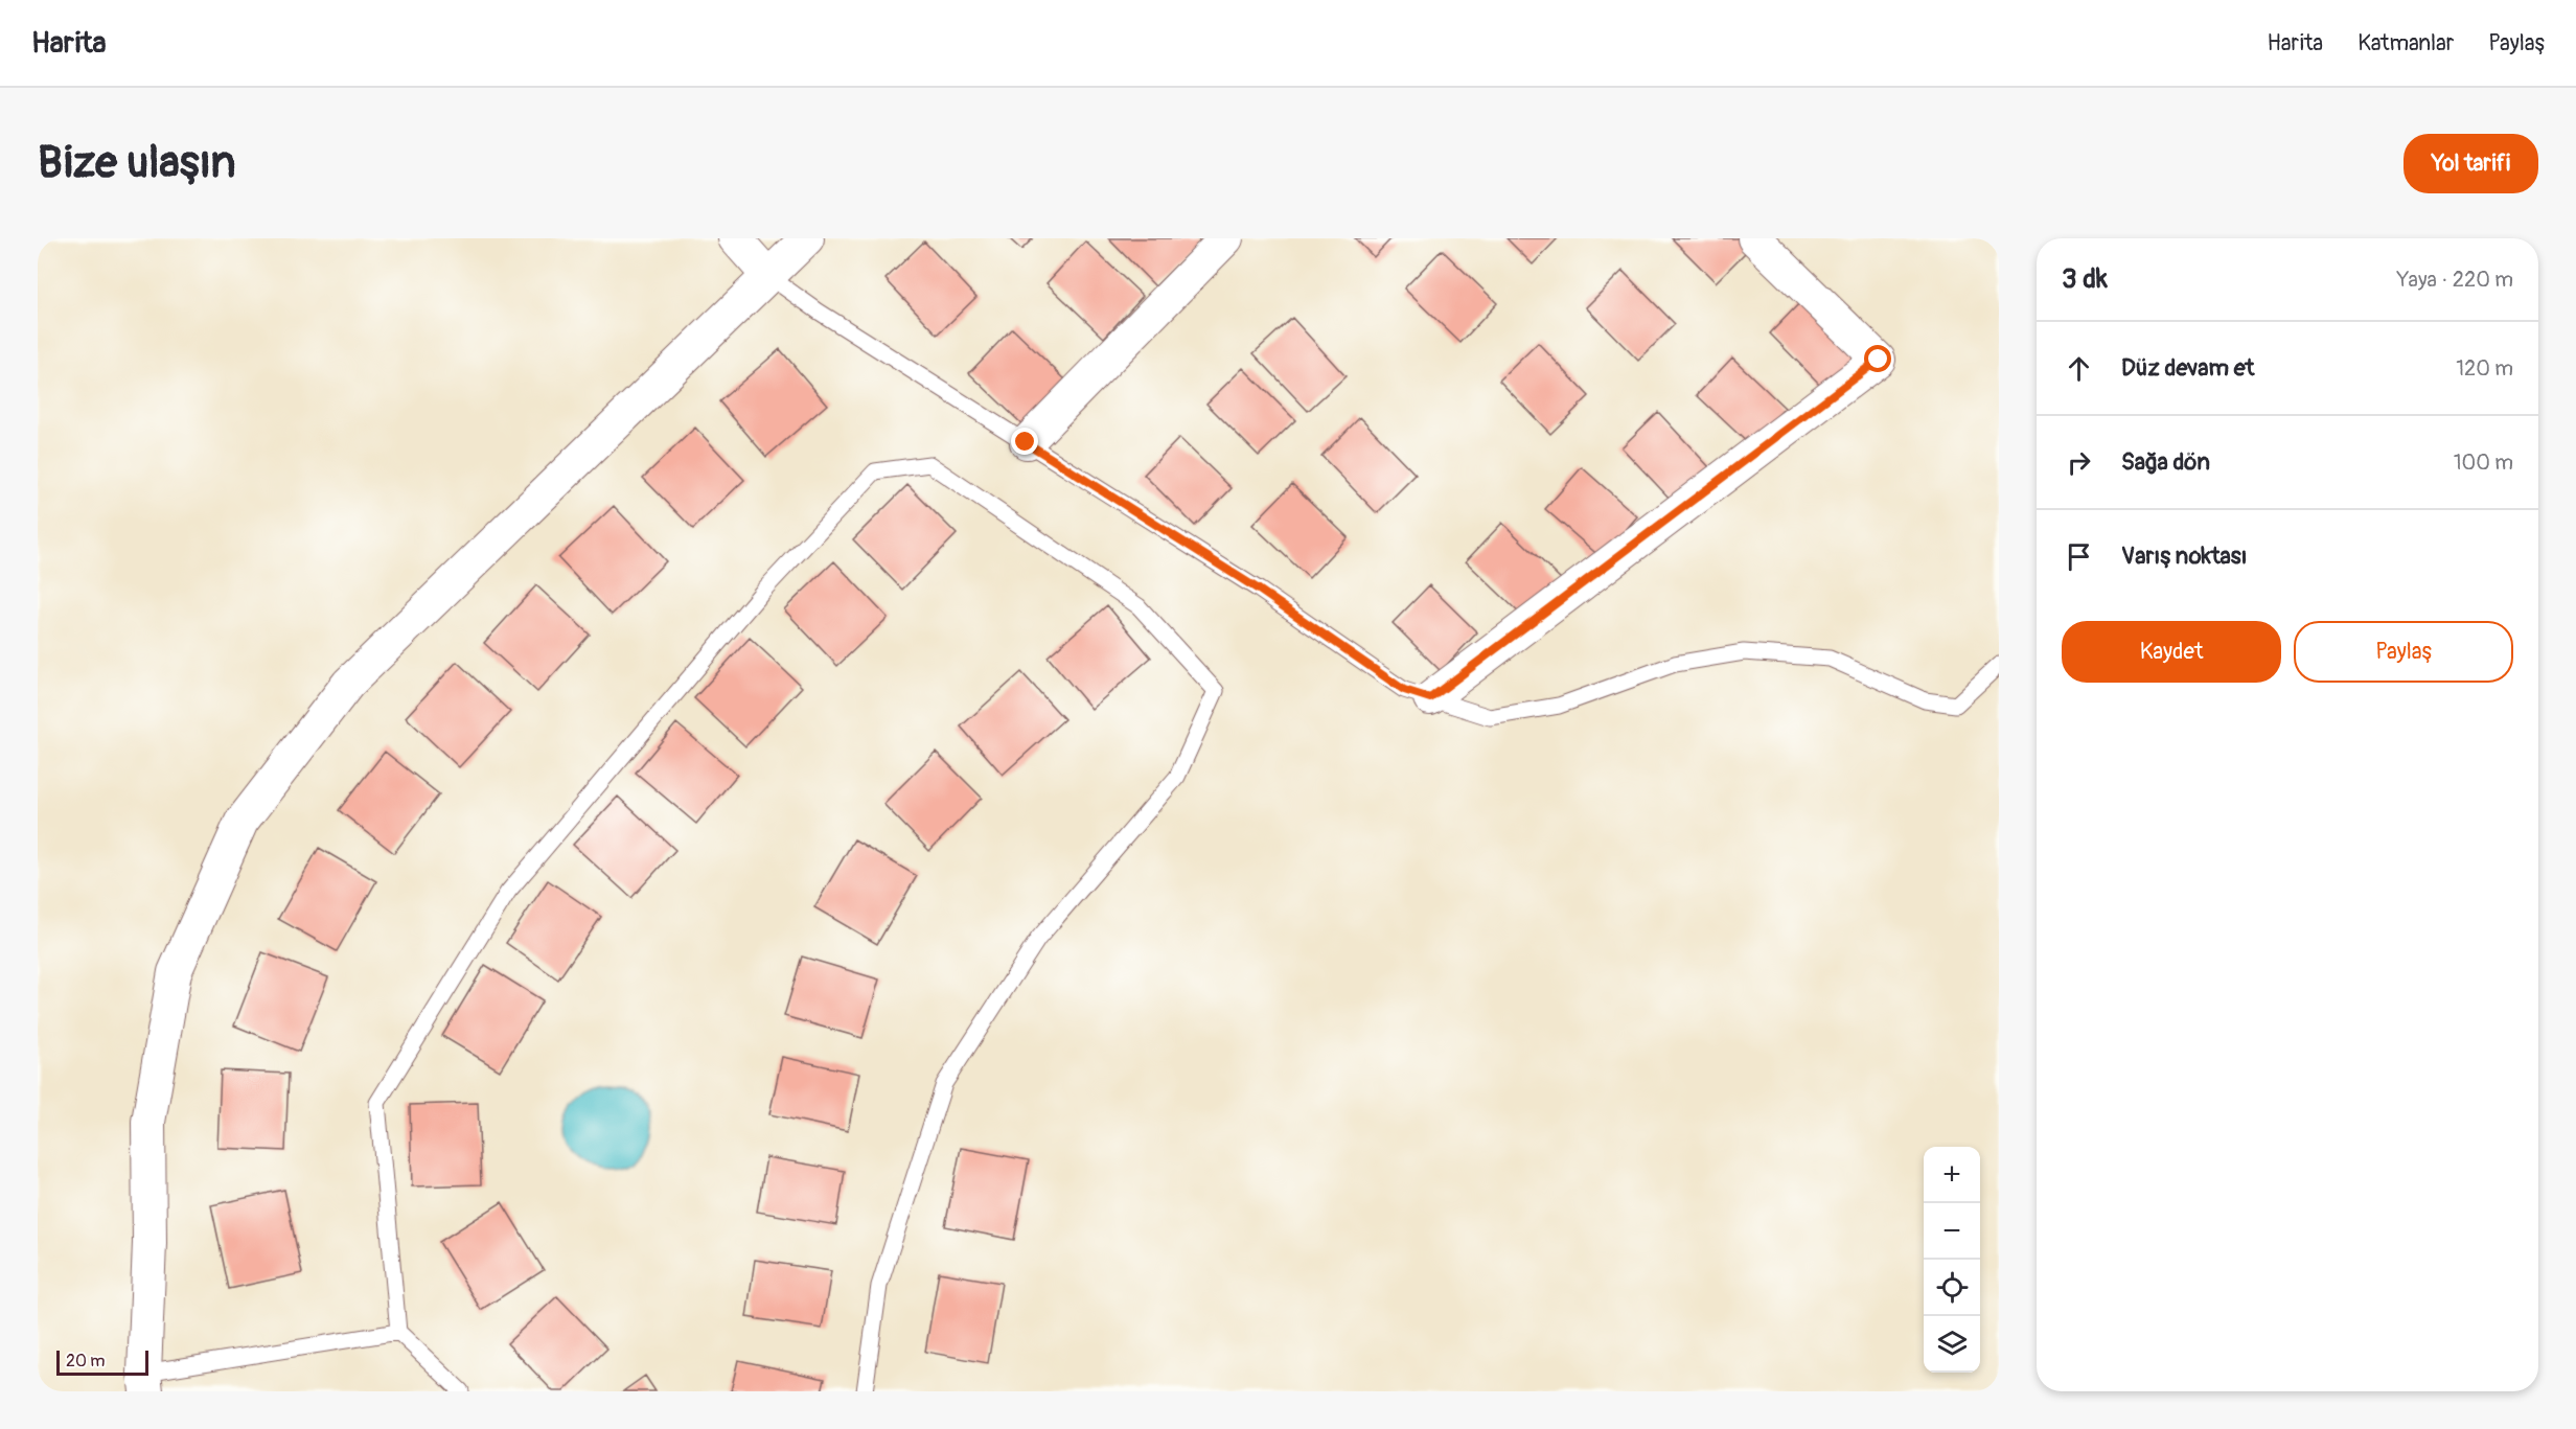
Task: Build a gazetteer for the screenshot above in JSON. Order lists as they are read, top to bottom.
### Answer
{
  "scale_bar": "20 m",
  "page": {
    "header": "Harita",
    "nav": ["Harita", "Katmanlar", "Paylaş"],
    "buttons": [
      "Yol tarifi",
      ["Kaydet", "Paylaş"]
    ],
    "title": "Bize ulaşın",
    "heading": ["3 dk", "Yaya · 220 m"],
    "list": [
      ["Düz devam et", "120 m"],
      ["Sağa dön", "100 m"],
      "Varış noktası"
    ],
    "map_buttons": ["+", "−"],
    "scale": "20 m"
  }
}
